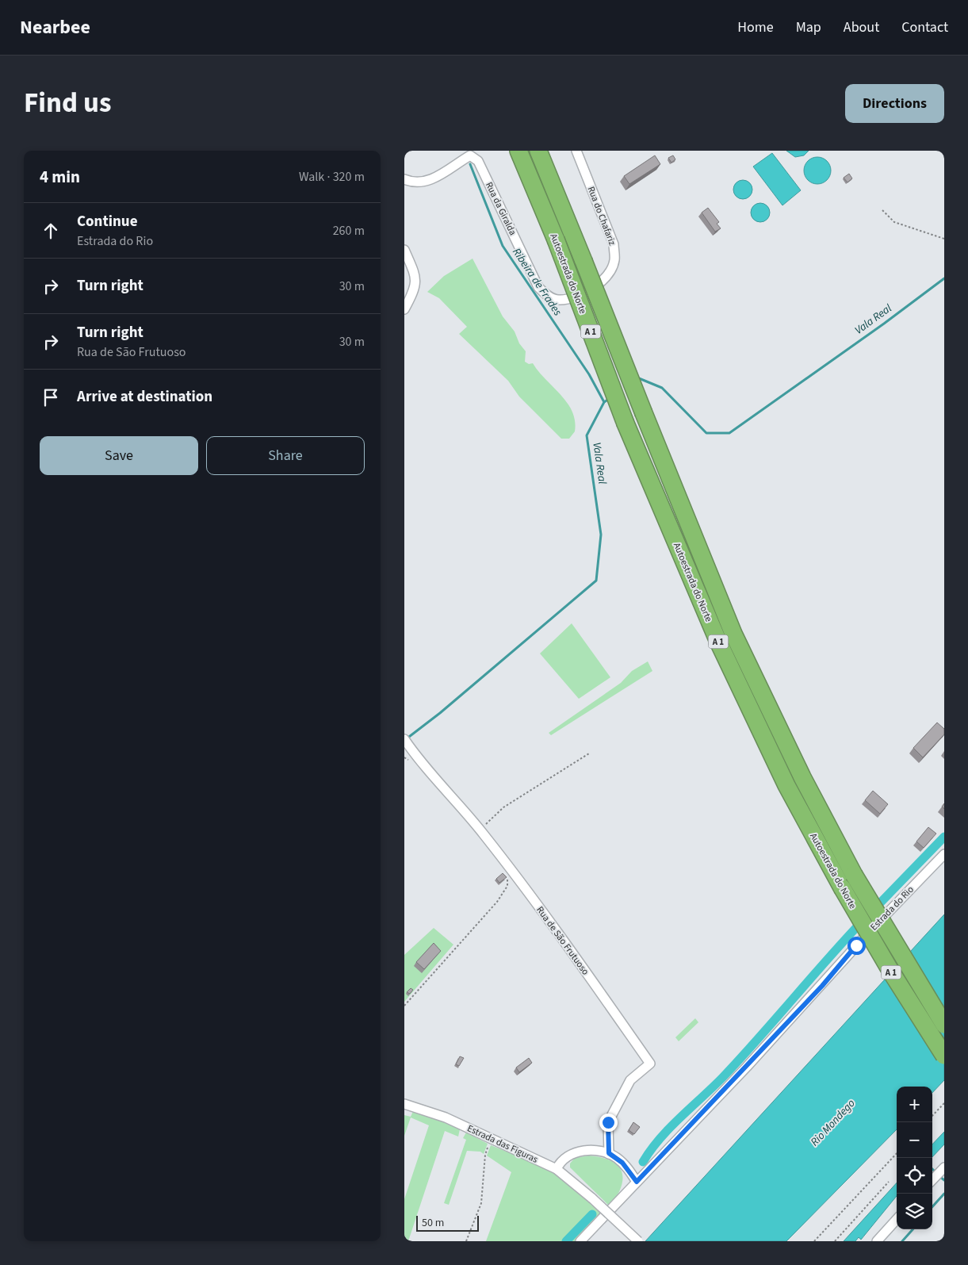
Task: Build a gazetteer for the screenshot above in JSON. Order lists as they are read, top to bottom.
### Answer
{
  "streets": {
    "highway": ["Autoestrada do Norte", "A 1"],
    "street": [
      "Rua da Giralda",
      "Rua do Chafariz",
      "Estrada do Rio",
      "Rua de São Frutuoso",
      "Estrada das Figuras"
    ]
  },
  "crossings": [
    ["Rua da Giralda", "Rua do Chafariz"]
  ],
  "water": ["Ribeira de Frades", "Vala Real", "Rio Mondego"],
  "scale_bar": "50 m",
  "page": {
    "header": "Nearbee",
    "nav": [
      "Home",
      "Map",
      "About",
      "Contact"
    ],
    "title": "Find us",
    "buttons": [
      "Directions",
      ["Save", "Share"]
    ],
    "heading": ["4 min", "Walk · 320 m"],
    "list": [
      ["Continue", "Estrada do Rio", "260 m"],
      ["Turn right", "30 m"],
      ["Turn right", "Rua de São Frutuoso", "30 m"],
      "Arrive at destination"
    ],
    "map_buttons": ["+", "−"],
    "scale": "50 m"
  }
}
